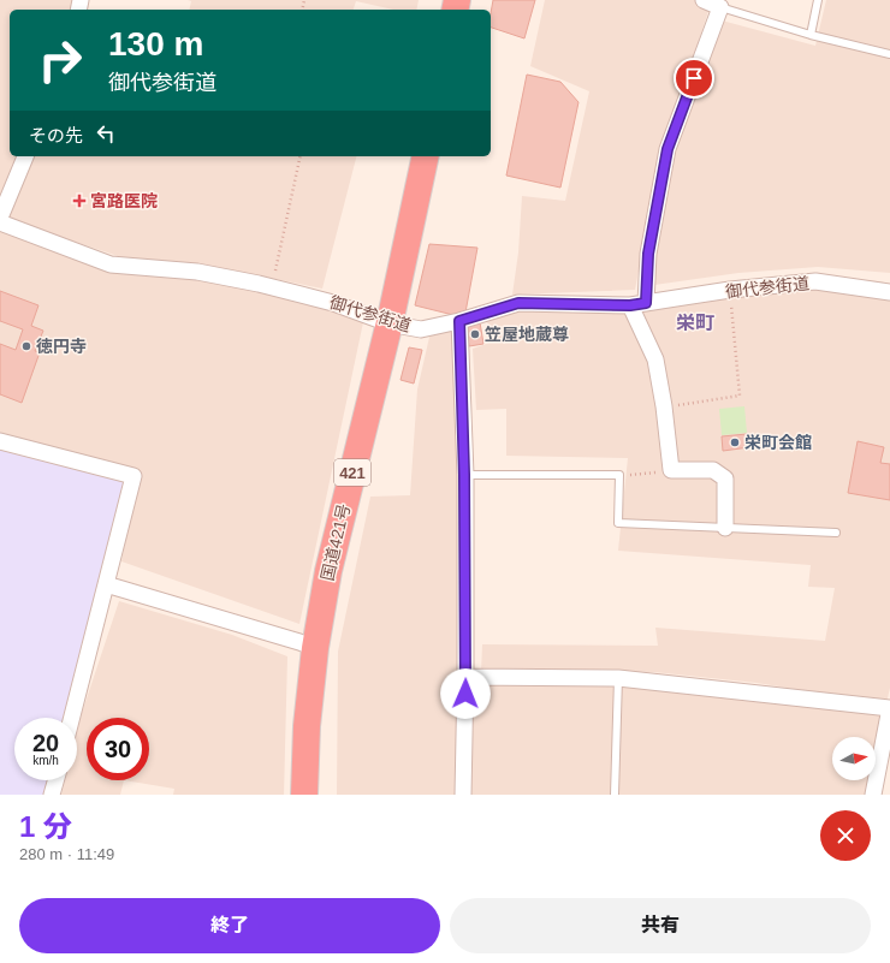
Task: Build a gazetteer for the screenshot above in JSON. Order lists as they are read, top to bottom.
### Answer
{
  "streets": {
    "highway": ["421", "国道421号"],
    "street": ["御代参街道"]
  },
  "crossings": [
    ["御代参街道", "国道421号"]
  ],
  "districts": ["栄町"],
  "places": {
    "health": ["宮路医院"],
    "other": ["笠屋地蔵尊", "徳円寺", "栄町会館"]
  },
  "north": "right",
  "page": {
    "turn": ["130 m", "御代参街道"],
    "then": "その先",
    "speed": "20 km/h",
    "limit": "30",
    "heading": ["1 分", "280 m · 11:49"],
    "buttons": ["終了", "共有"]
  }
}
